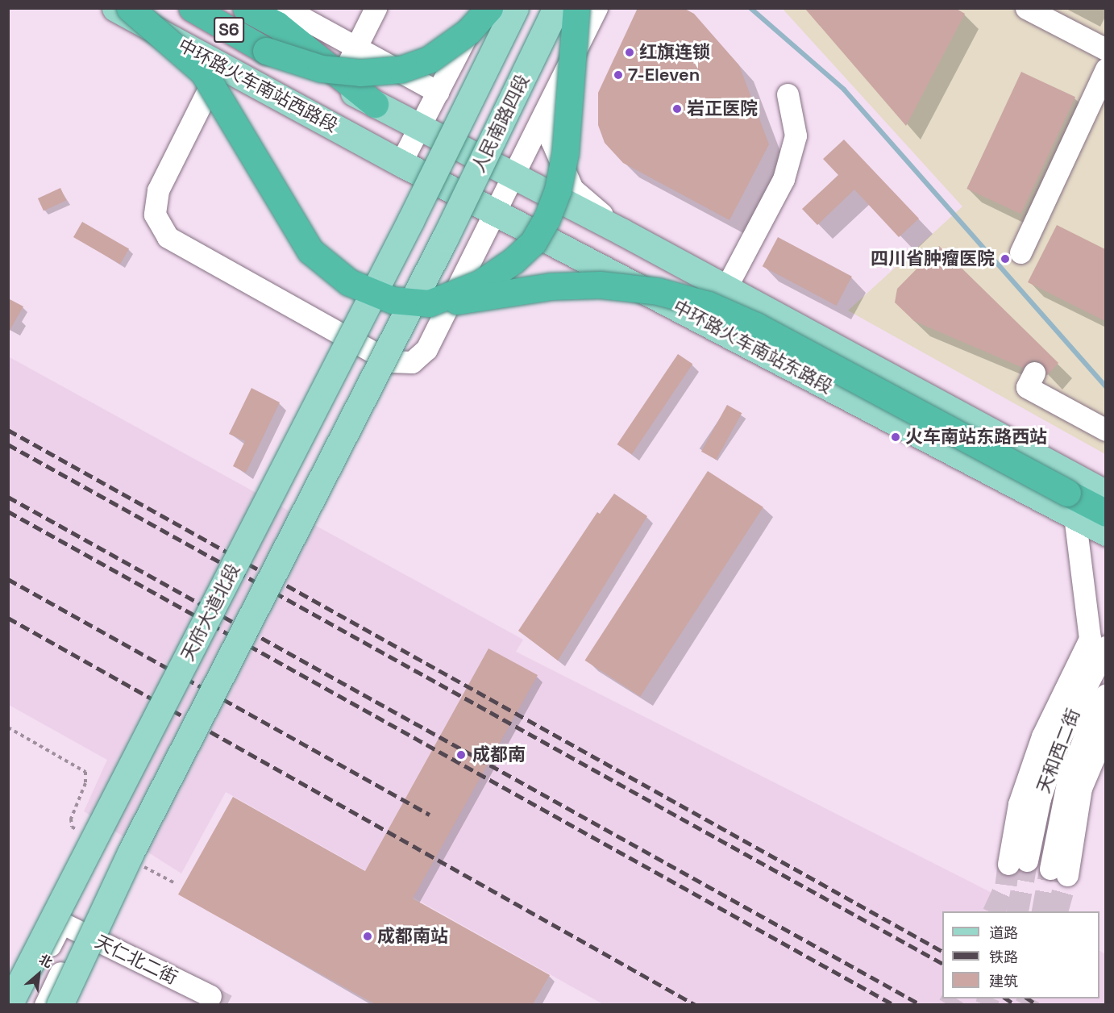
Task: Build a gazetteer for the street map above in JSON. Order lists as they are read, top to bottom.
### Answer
{
  "streets": {
    "highway": ["S6"],
    "main road": [
      "中环路火车南站西路段",
      "人民南路四段",
      "中环路火车南站东路段",
      "天府大道北段"
    ],
    "street": ["天和西二街", "天仁北二街"]
  },
  "crossings": [
    ["中环路火车南站西路段", "人民南路四段"],
    ["中环路火车南站西路段", "中环路火车南站东路段"],
    ["人民南路四段", "中环路火车南站东路段"],
    ["人民南路四段", "天府大道北段"],
    ["中环路火车南站东路段", "天和西二街"]
  ],
  "places": [
    "红旗连锁",
    "7-Eleven",
    "岩正医院",
    "四川省肿瘤医院",
    "火车南站东路西站",
    "成都南",
    "成都南站"
  ],
  "legend": ["道路", "铁路", "建筑"],
  "north": "top right"
}
